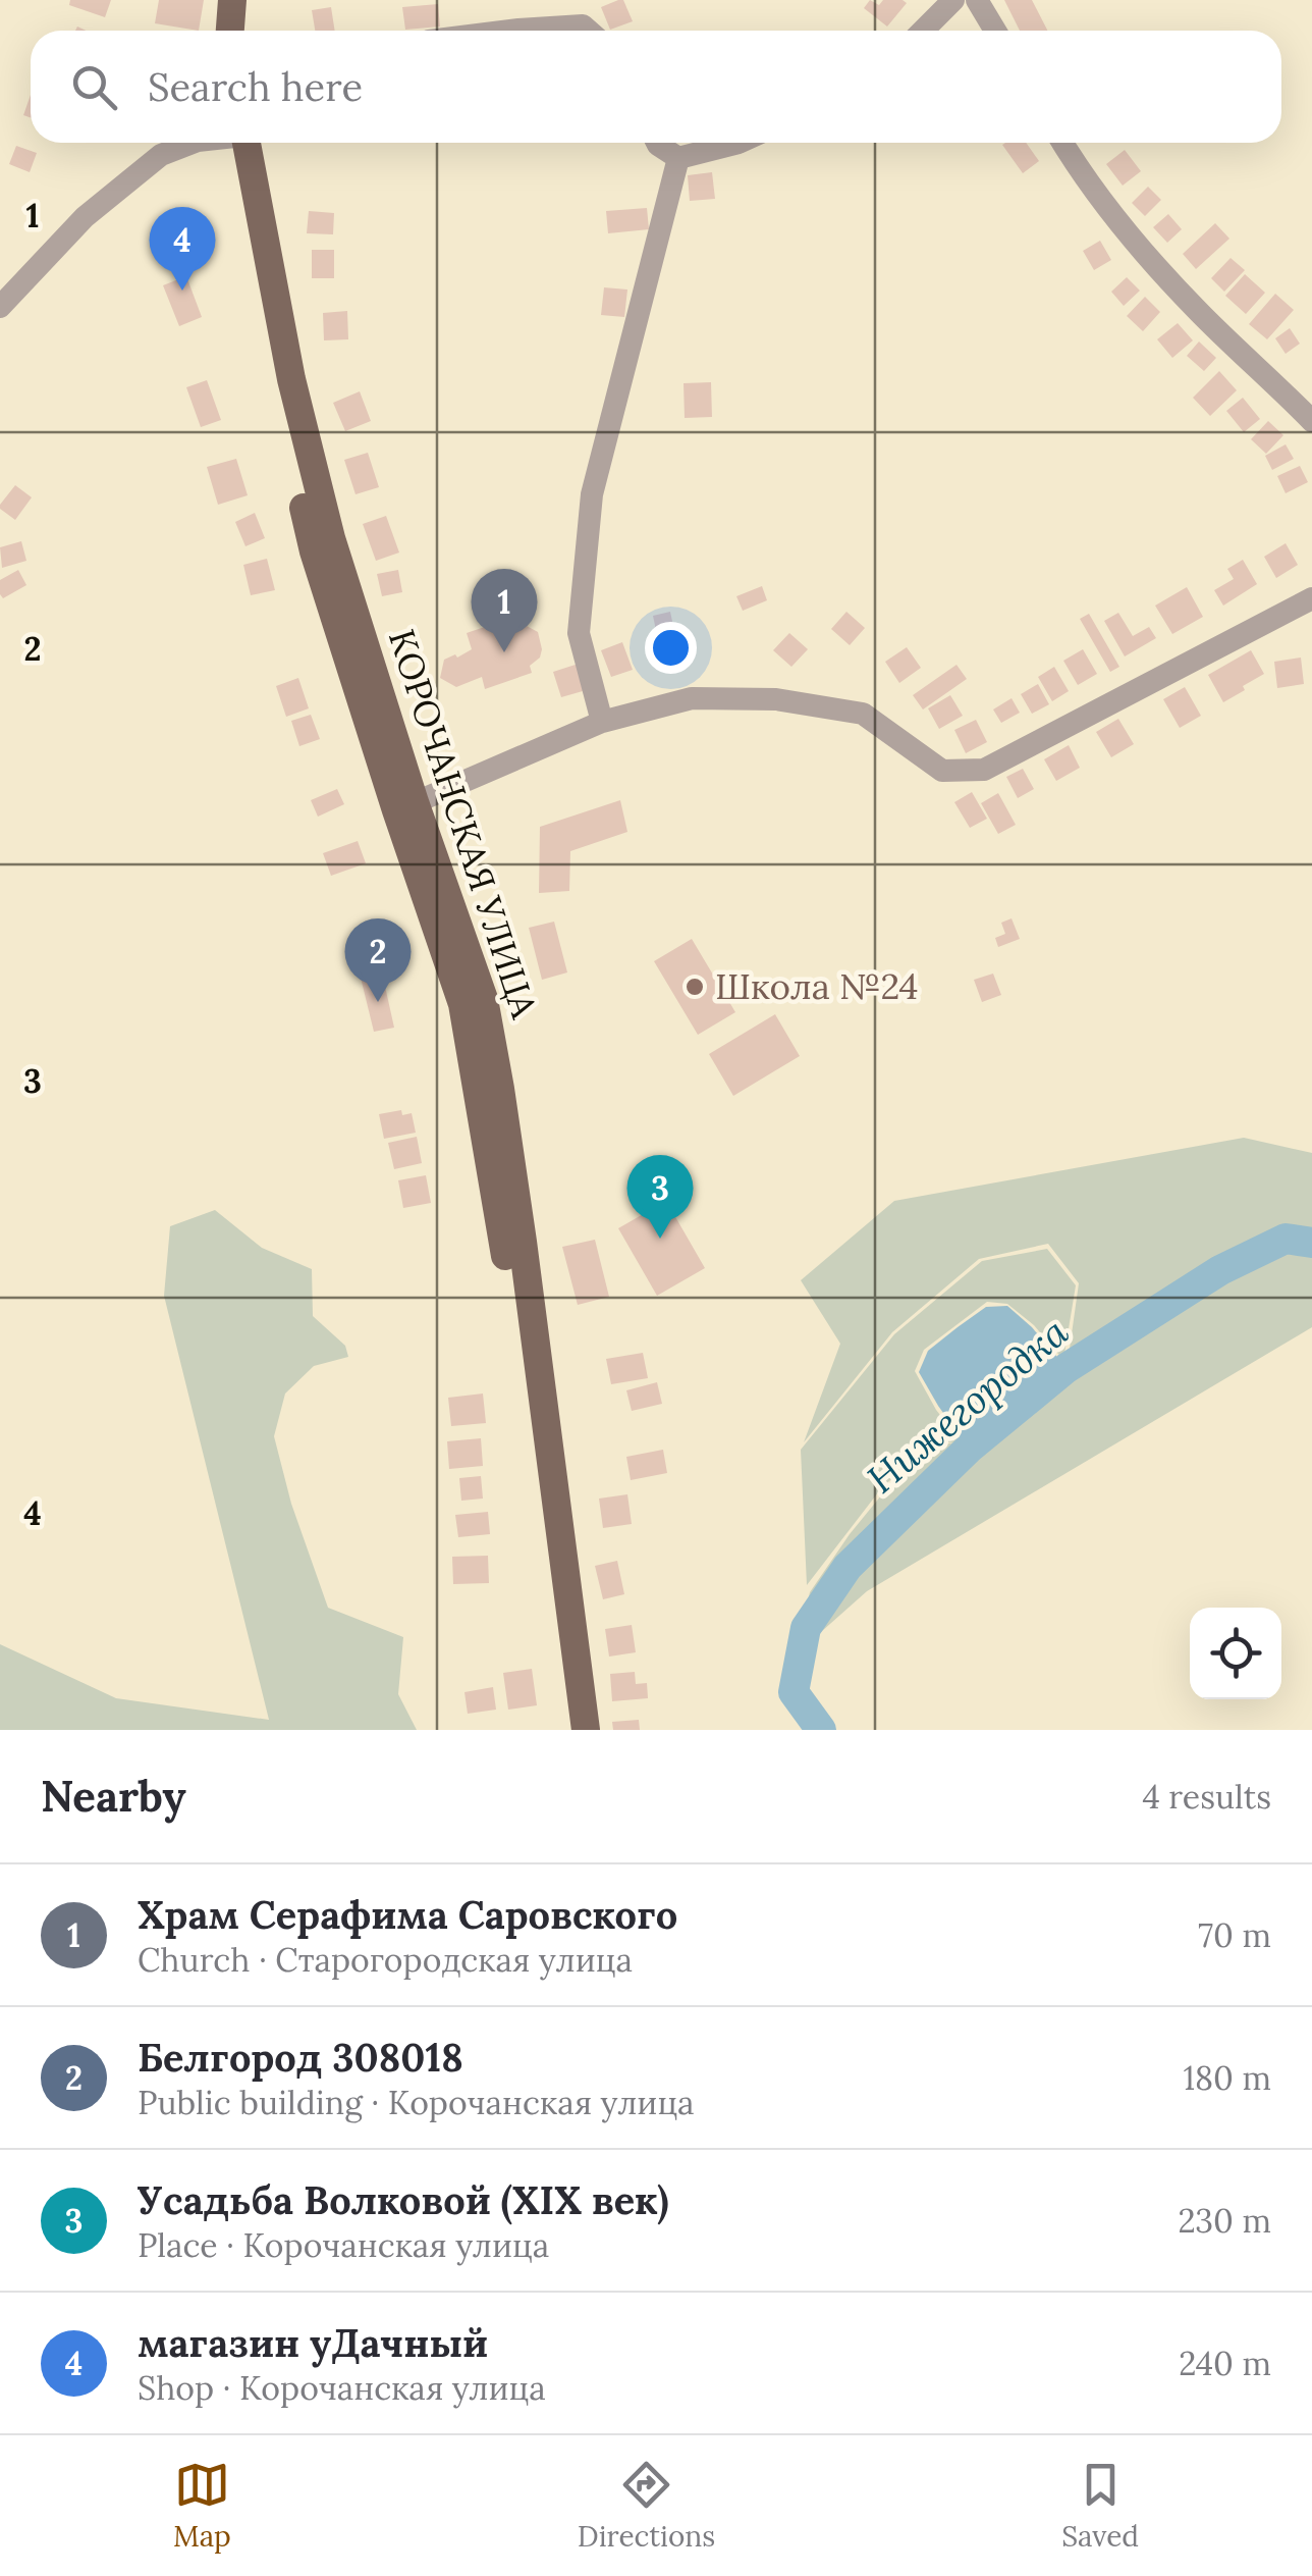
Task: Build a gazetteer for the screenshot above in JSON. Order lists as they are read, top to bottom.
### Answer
{
  "streets": {
    "main road": ["КОРОЧАНСКАЯ УЛИЦА"]
  },
  "water": ["Нижегородка"],
  "places": ["Школа №24"],
  "page": {
    "search": "Search here",
    "pins": [
      "4",
      "1",
      "2",
      "3"
    ],
    "heading": ["Nearby", "4 results"],
    "list": [
      {
        "mark": "1",
        "name": "Храм Серафима Саровского",
        "note": "Church · Старогородская улица",
        "value": "70 m"
      },
      {
        "mark": "2",
        "name": "Белгород 308018",
        "note": "Public building · Корочанская улица",
        "value": "180 m"
      },
      {
        "mark": "3",
        "name": "Усадьба Волковой (XIX век)",
        "note": "Place · Корочанская улица",
        "value": "230 m"
      },
      {
        "mark": "4",
        "name": "магазин уДачный",
        "note": "Shop · Корочанская улица",
        "value": "240 m"
      }
    ],
    "nav": ["Map", "Directions", "Saved"]
  },
  "grid": {
    "rows": [
      "1",
      "2",
      "3",
      "4"
    ]
  }
}
